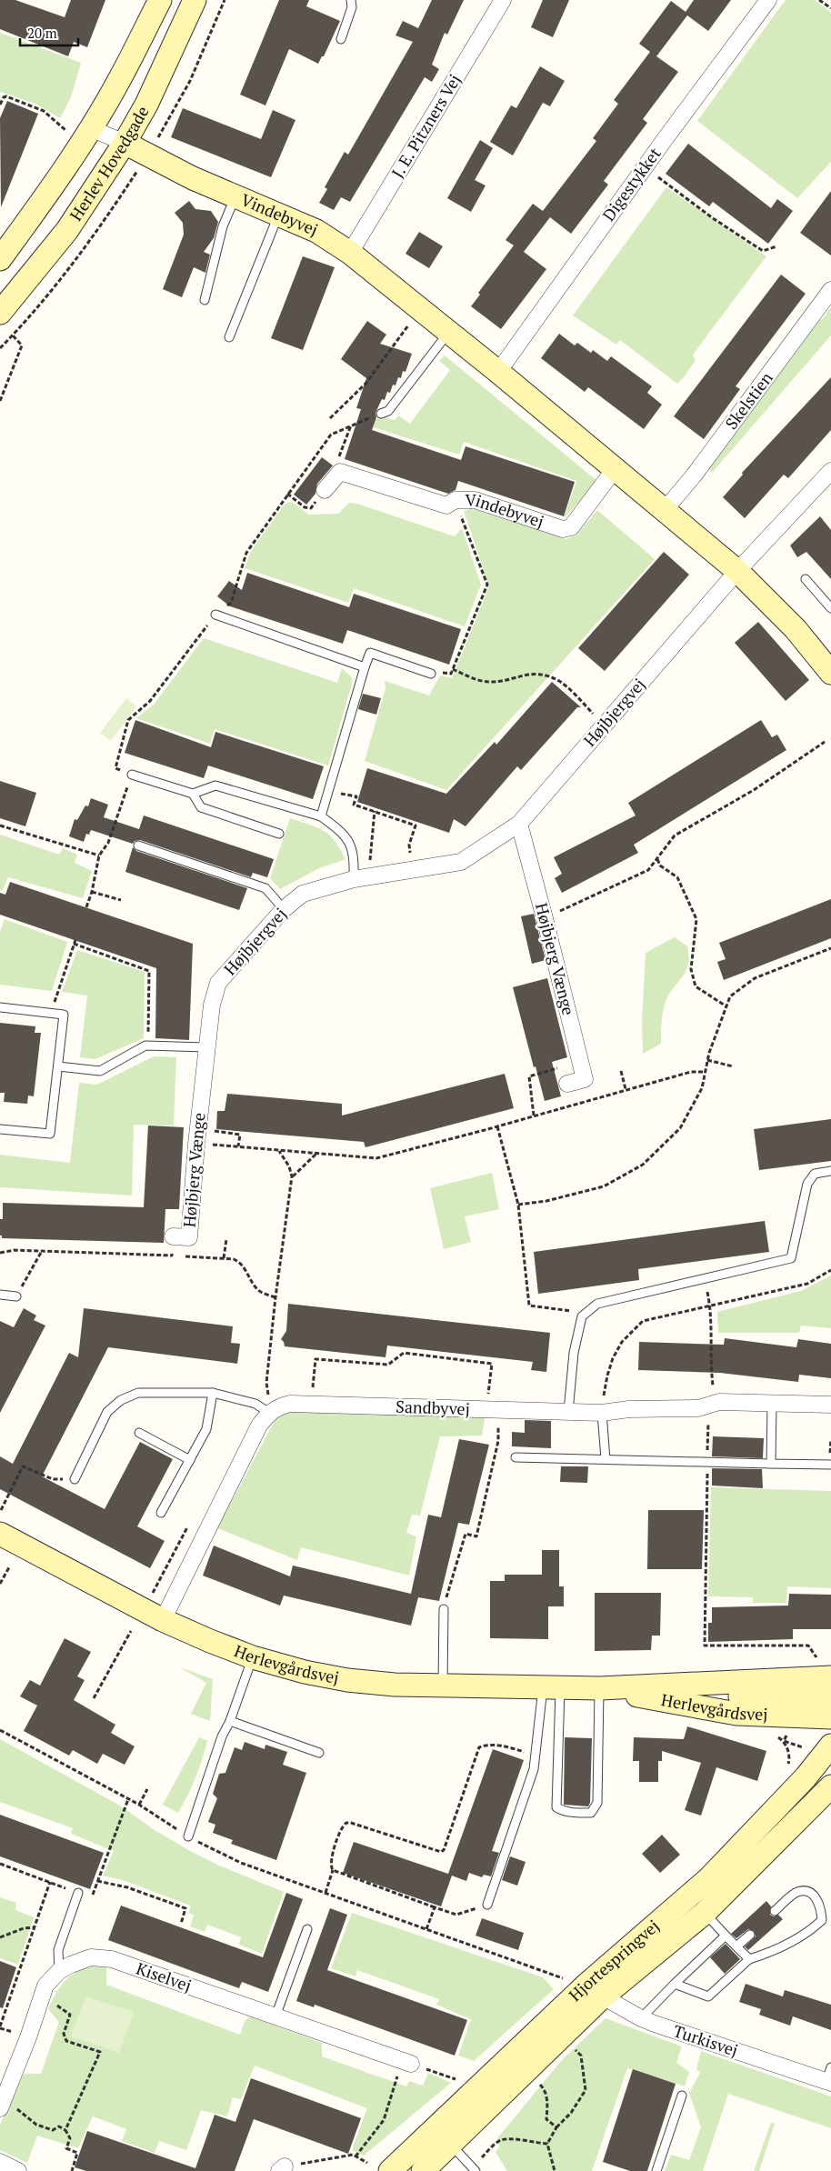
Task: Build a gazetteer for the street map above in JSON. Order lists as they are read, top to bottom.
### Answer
{
  "streets": {
    "street": [
      "J. E. Pitzners Vej",
      "Herlev Hovedgade",
      "Digestykket",
      "Vindebyvej",
      "Skelstien",
      "Højbjergvej",
      "Højbjerg Vænge",
      "Sandbyvej",
      "Herlevgårdsvej",
      "Hjortespringvej",
      "Kiselvej",
      "Turkisvej"
    ]
  },
  "crossings": [
    ["J. E. Pitzners Vej", "Vindebyvej"],
    ["Herlev Hovedgade", "Vindebyvej"],
    ["Digestykket", "Vindebyvej"],
    ["Vindebyvej", "Skelstien"],
    ["Vindebyvej", "Højbjergvej"],
    ["Højbjergvej", "Højbjerg Vænge"],
    ["Hjortespringvej", "Turkisvej"]
  ],
  "scale_bar": "20 m"
}
